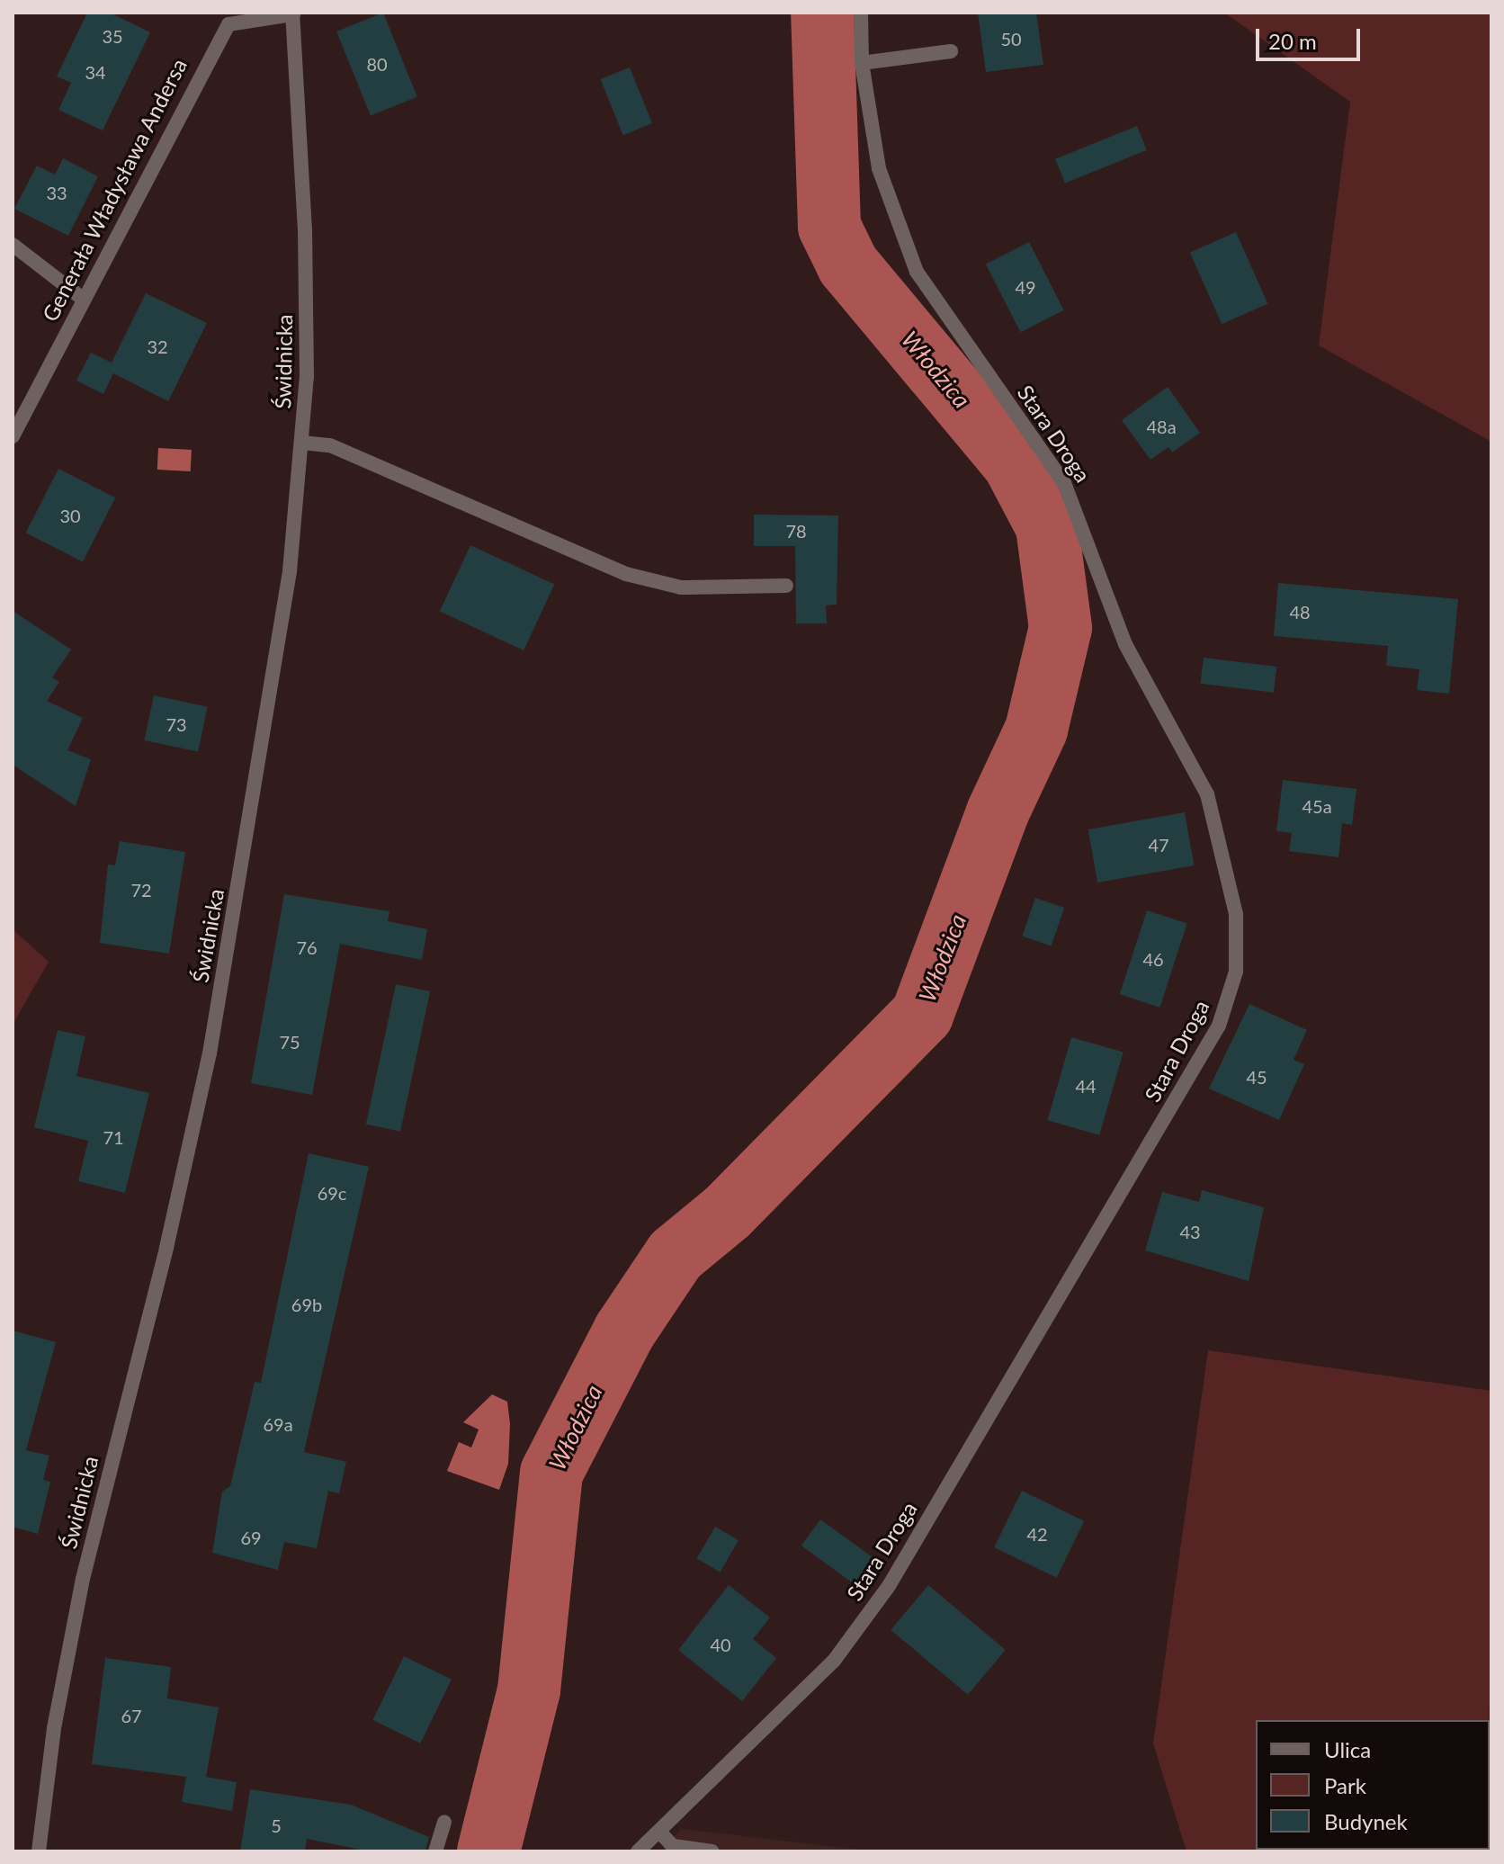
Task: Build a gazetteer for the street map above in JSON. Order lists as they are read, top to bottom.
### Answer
{
  "streets": {
    "street": ["Generała Władysława Andersa", "Świdnicka", "Stara Droga"]
  },
  "crossings": [
    ["Generała Władysława Andersa", "Świdnicka"]
  ],
  "water": ["Włodzica"],
  "house_numbers": [
    "35",
    "50",
    "80",
    "34",
    "33",
    "49",
    "32",
    "48a",
    "30",
    "78",
    "48",
    "73",
    "45a",
    "47",
    "72",
    "76",
    "46",
    "75",
    "45",
    "44",
    "71",
    "69c",
    "43",
    "69b",
    "69a",
    "42",
    "69",
    "40",
    "67",
    "5"
  ],
  "legend": ["Ulica", "Park", "Budynek"],
  "scale_bar": "20 m"
}
